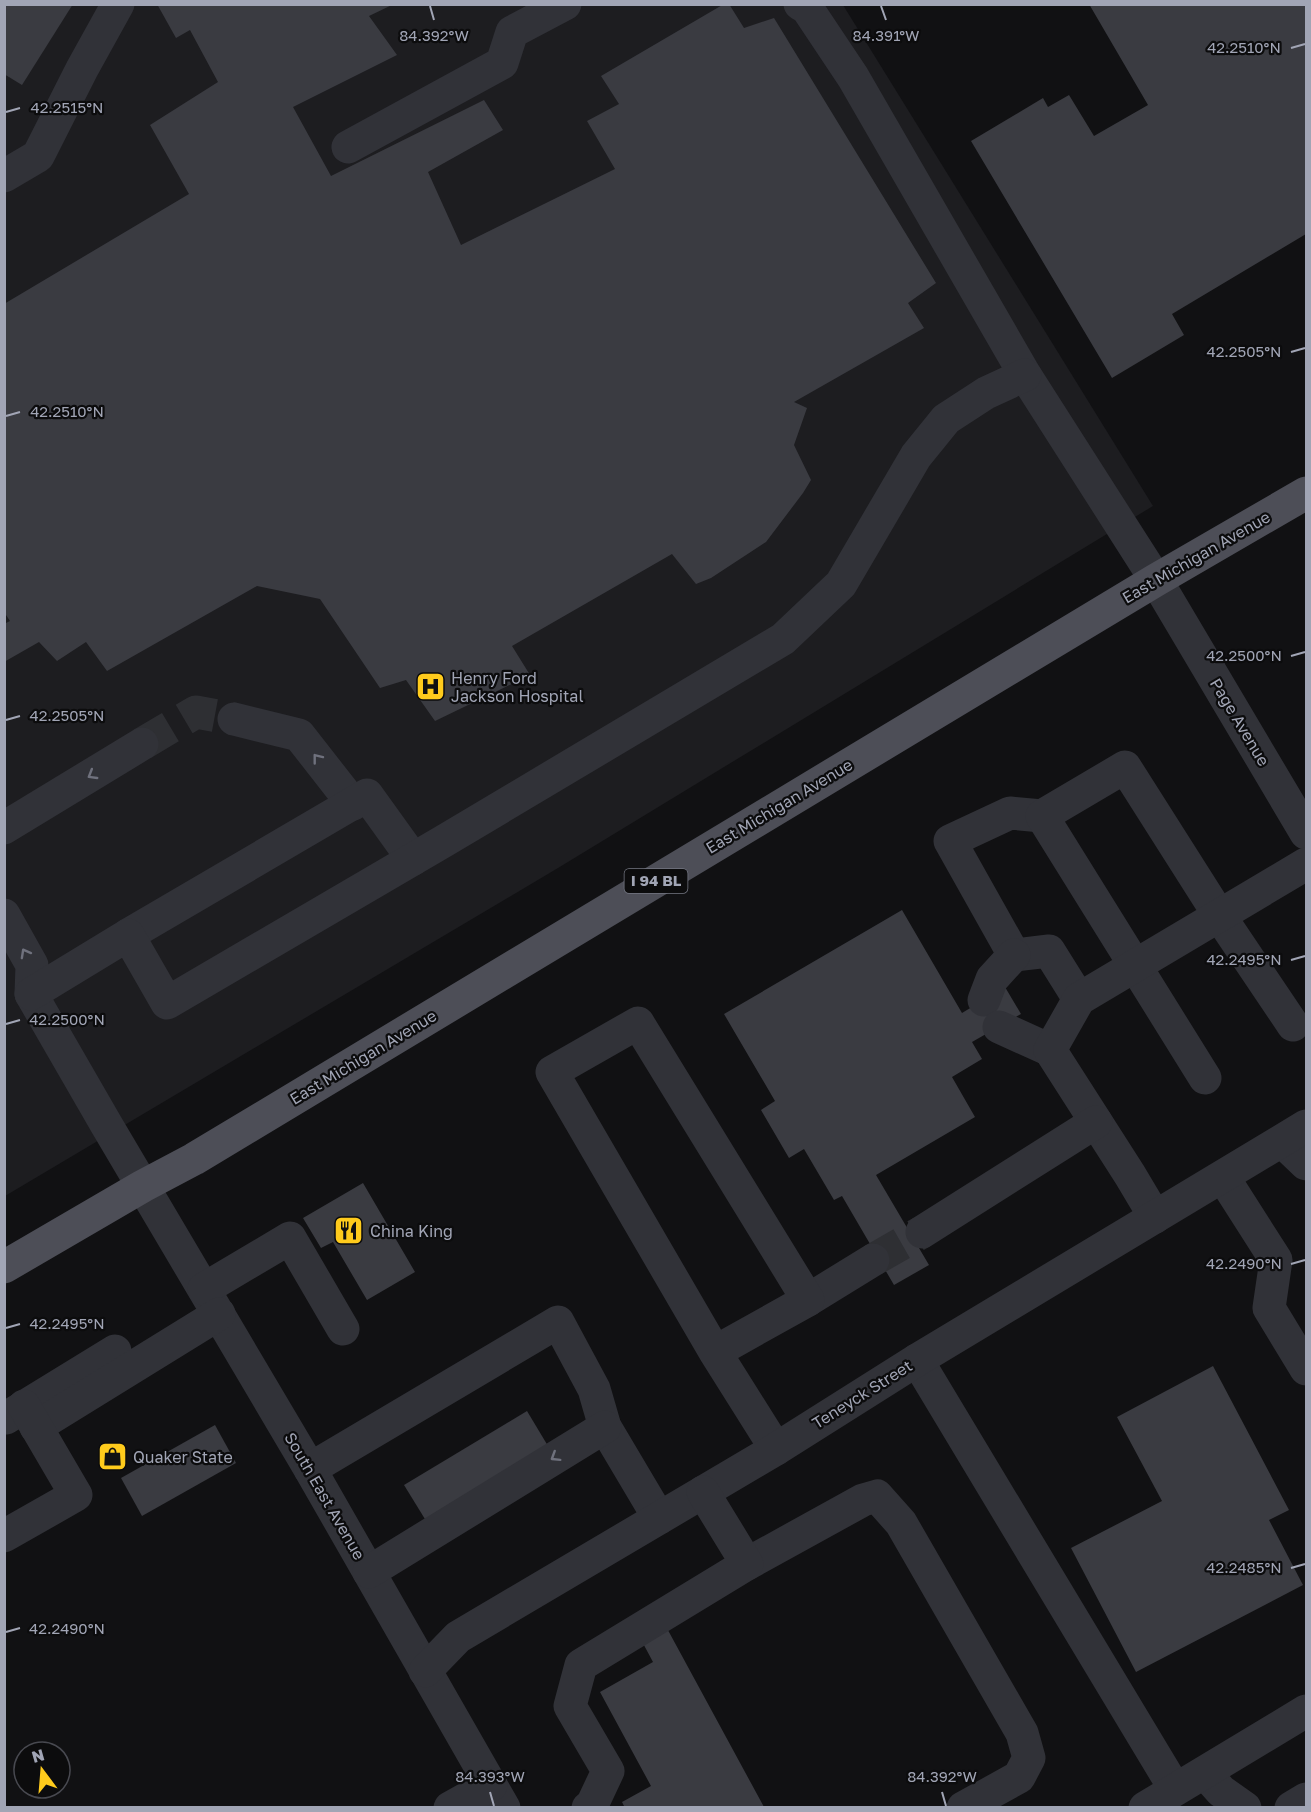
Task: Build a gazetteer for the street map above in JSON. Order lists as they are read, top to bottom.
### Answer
{
  "streets": {
    "main road": ["East Michigan Avenue", "I 94 BL"],
    "street": ["Page Avenue", "Teneyck Street", "South East Avenue"]
  },
  "crossings": [
    ["East Michigan Avenue", "Page Avenue"],
    ["East Michigan Avenue", "South East Avenue"],
    ["Teneyck Street", "South East Avenue"]
  ],
  "places": {
    "hospital": ["Henry Ford Jackson Hospital"],
    "restaurant": ["China King"],
    "shop": ["Quaker State"]
  },
  "north": "top",
  "coordinates": [
    "84.392°W",
    "84.391°W",
    "42.2510°N",
    "42.2515°N",
    "42.2505°N",
    "42.2500°N",
    "42.2495°N",
    "42.2490°N",
    "42.2485°N",
    "84.393°W"
  ]
}
